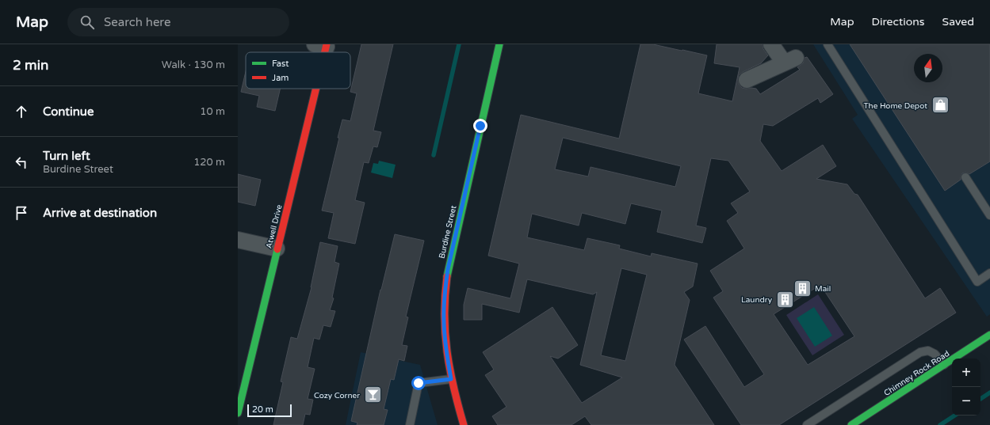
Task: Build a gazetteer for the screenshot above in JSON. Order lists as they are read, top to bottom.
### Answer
{
  "streets": {
    "street": ["Atwell Drive", "Burdine Street", "Chimney Rock Road"]
  },
  "places": {
    "shop": ["The Home Depot"],
    "building": ["Mail", "Laundry"],
    "bar": ["Cozy Corner"]
  },
  "legend": ["Fast", "Jam"],
  "scale_bar": "20 m",
  "north": "top",
  "page": {
    "header": "Map",
    "search": "Search here",
    "nav": ["Map", "Directions", "Saved"],
    "heading": ["2 min", "Walk · 130 m"],
    "list": [
      ["Continue", "10 m"],
      ["Turn left", "Burdine Street", "120 m"],
      "Arrive at destination"
    ],
    "map_buttons": ["+", "−"],
    "scale": "20 m"
  }
}
